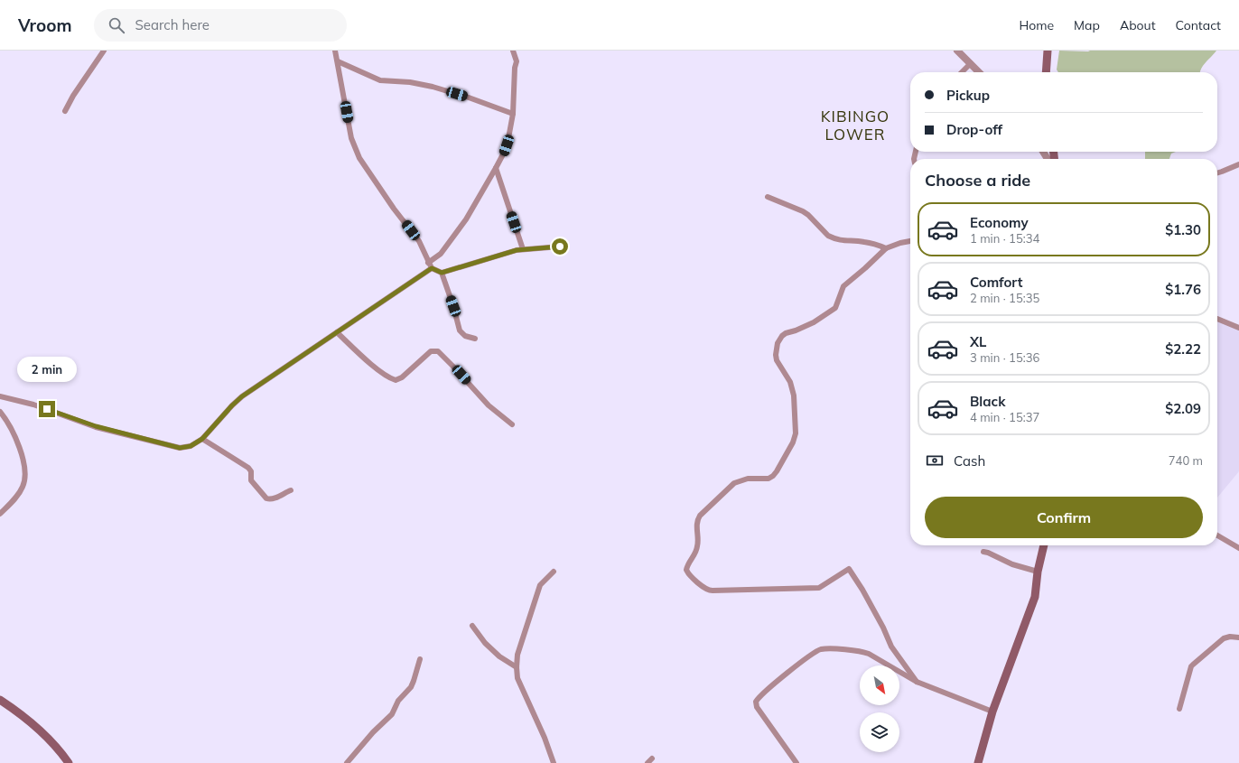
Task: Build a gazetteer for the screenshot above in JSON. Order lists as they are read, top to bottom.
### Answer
{
  "districts": ["KIBINGO LOWER"],
  "north": "bottom right",
  "page": {
    "header": "Vroom",
    "search": "Search here",
    "nav": [
      "Home",
      "Map",
      "About",
      "Contact"
    ],
    "banner": ["Pickup", "Drop-off"],
    "heading": "Choose a ride",
    "list": [
      {
        "name": "Economy",
        "note": "1 min · 15:34",
        "value": "$1.30"
      },
      {
        "name": "Comfort",
        "note": "2 min · 15:35",
        "value": "$1.76"
      },
      {
        "name": "XL",
        "note": "3 min · 15:36",
        "value": "$2.22"
      },
      {
        "name": "Black",
        "note": "4 min · 15:37",
        "value": "$2.09"
      }
    ],
    "bubble": "2 min",
    "pay": ["Cash", "740 m"],
    "buttons": "Confirm"
  }
}
